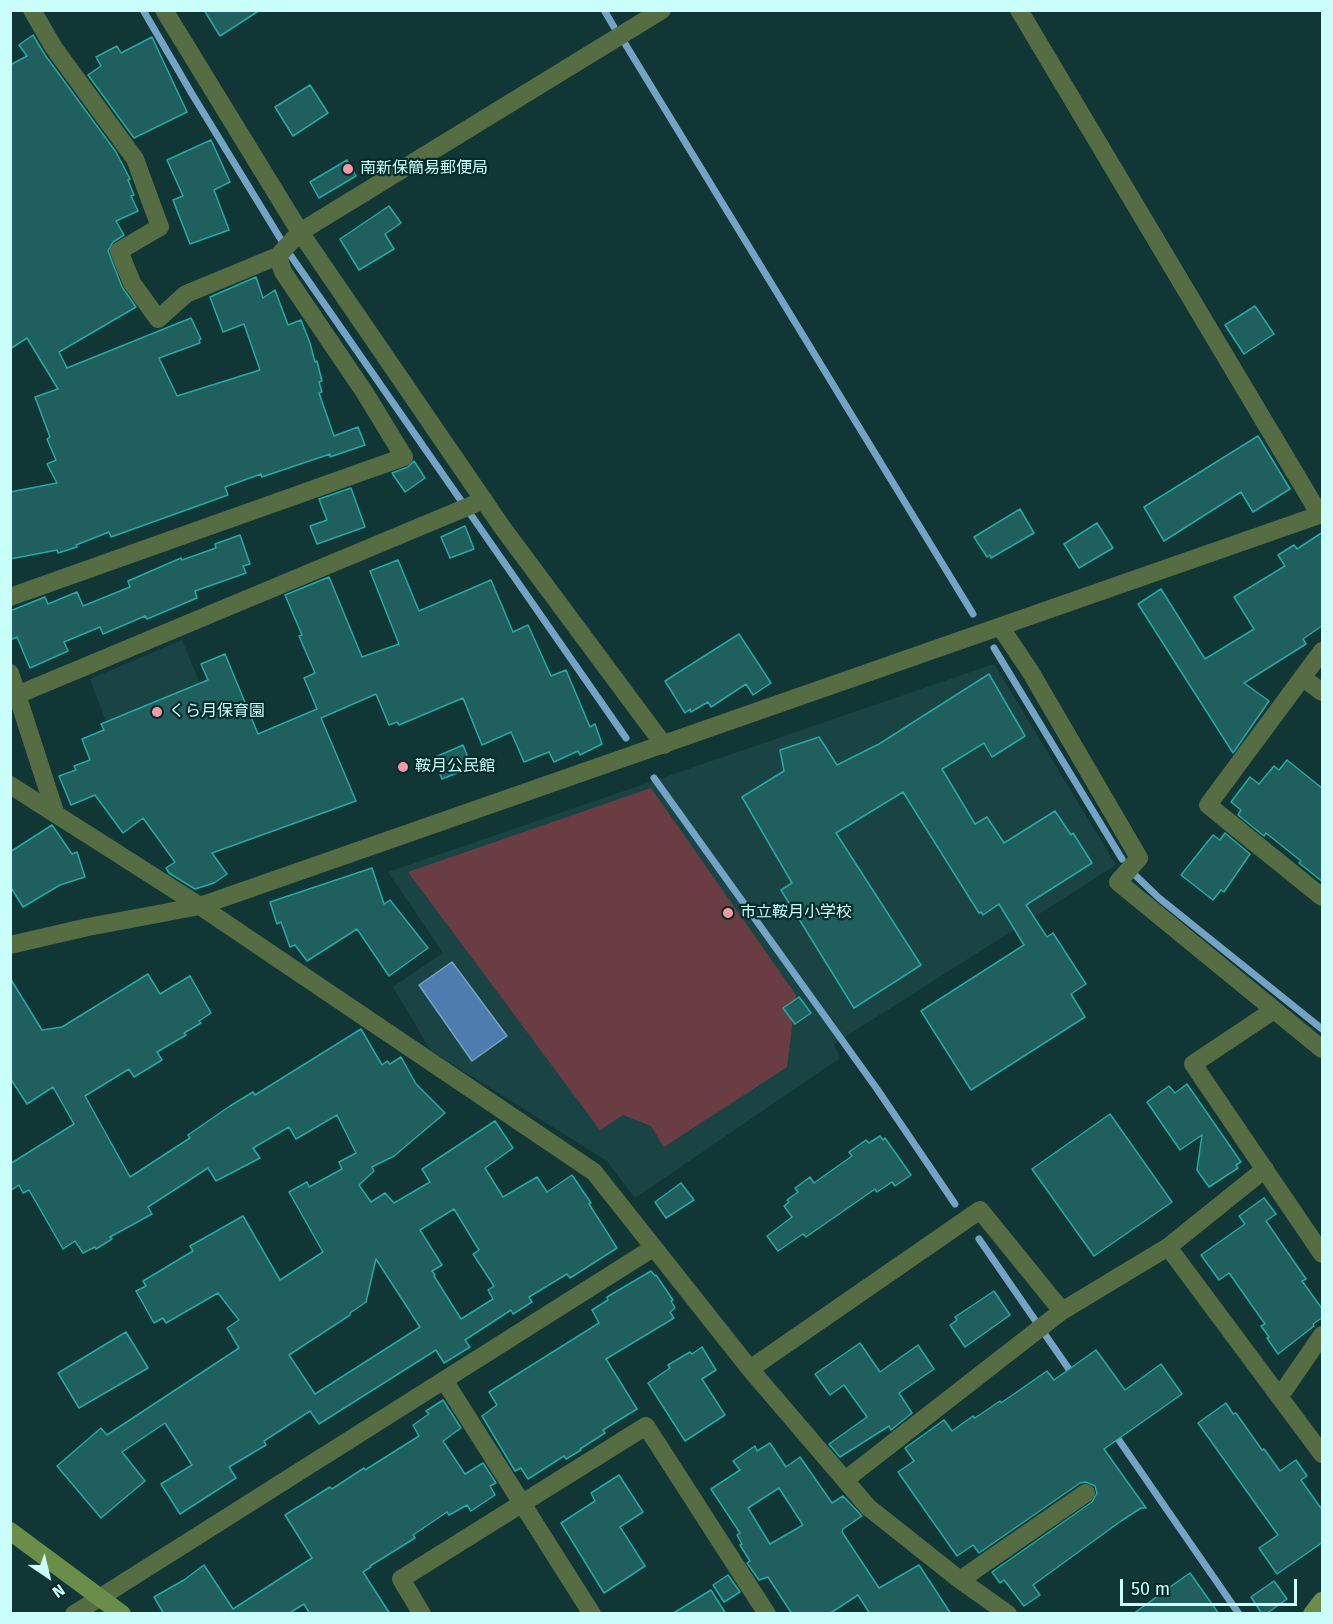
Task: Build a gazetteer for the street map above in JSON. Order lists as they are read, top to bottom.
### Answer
{
  "places": [
    "南新保簡易郵便局",
    "くら月保育園",
    "鞍月公民館",
    "市立鞍月小学校"
  ],
  "scale_bar": "50 m",
  "north": "bottom right"
}
